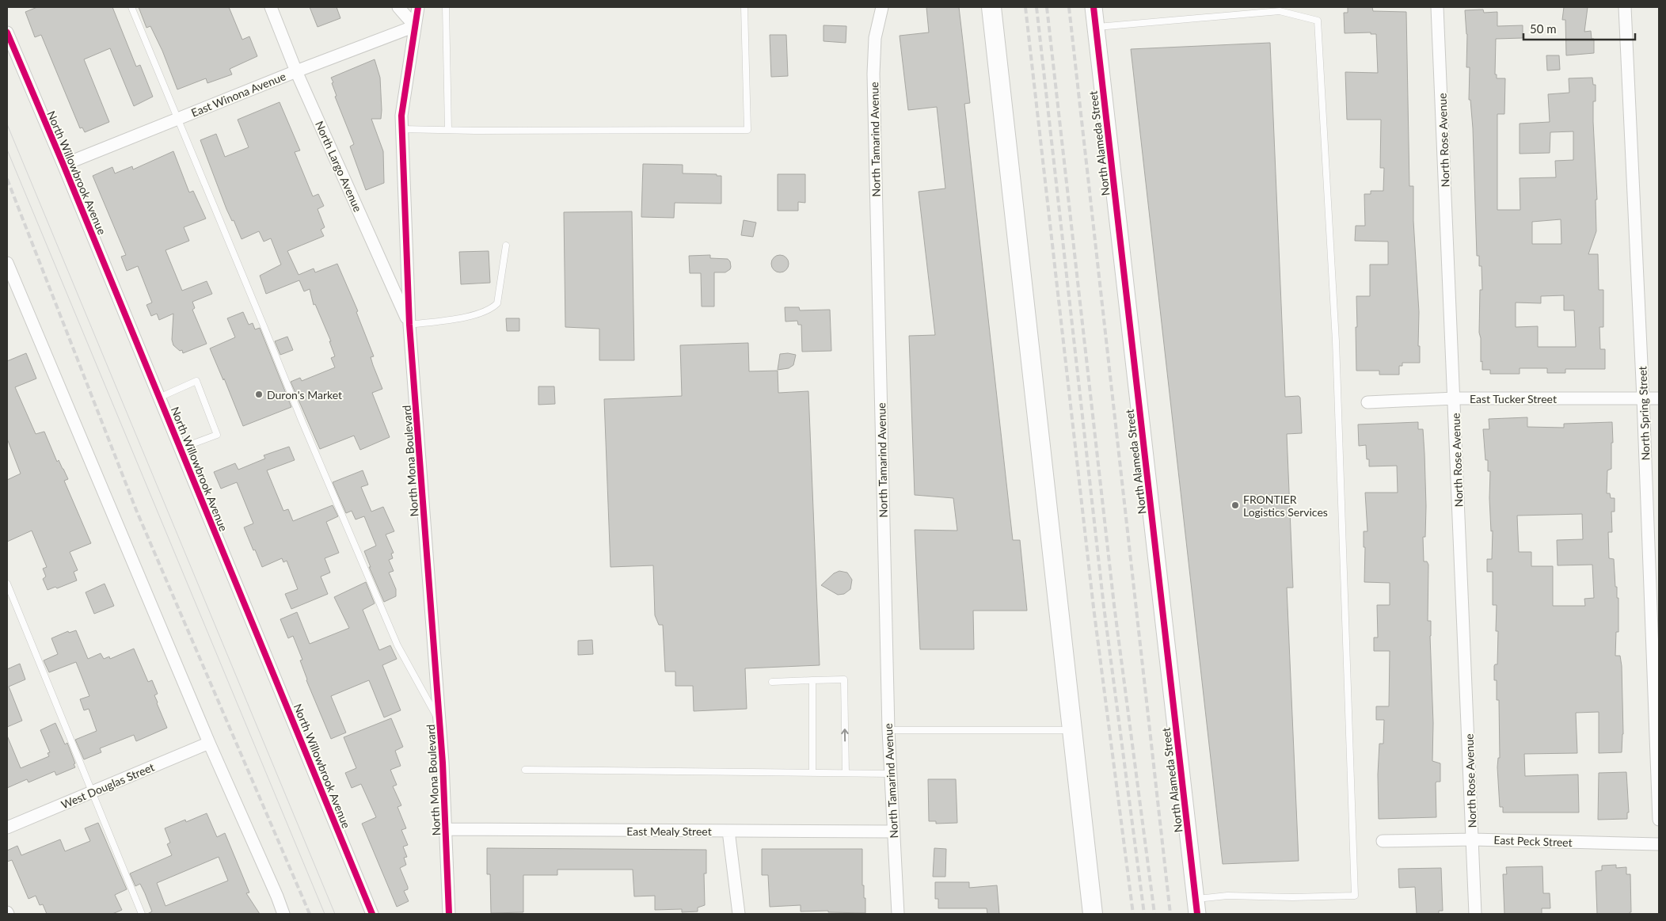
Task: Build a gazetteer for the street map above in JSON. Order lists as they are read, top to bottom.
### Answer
{
  "streets": {
    "street": [
      "East Winona Avenue",
      "North Tamarind Avenue",
      "North Rose Avenue",
      "North Alameda Street",
      "North Largo Avenue",
      "North Willowbrook Avenue",
      "East Tucker Street",
      "North Spring Street",
      "North Mona Boulevard",
      "West Douglas Street",
      "East Mealy Street",
      "East Peck Street"
    ]
  },
  "crossings": [
    ["East Winona Avenue", "North Largo Avenue"],
    ["East Winona Avenue", "North Willowbrook Avenue"],
    ["East Winona Avenue", "North Mona Boulevard"],
    ["North Tamarind Avenue", "East Mealy Street"],
    ["North Rose Avenue", "East Tucker Street"],
    ["North Rose Avenue", "East Peck Street"],
    ["North Largo Avenue", "North Mona Boulevard"],
    ["East Tucker Street", "North Spring Street"],
    ["North Mona Boulevard", "East Mealy Street"]
  ],
  "places": ["Duron's Market", "FRONTIER Logistics Services"],
  "scale_bar": "50 m"
}
